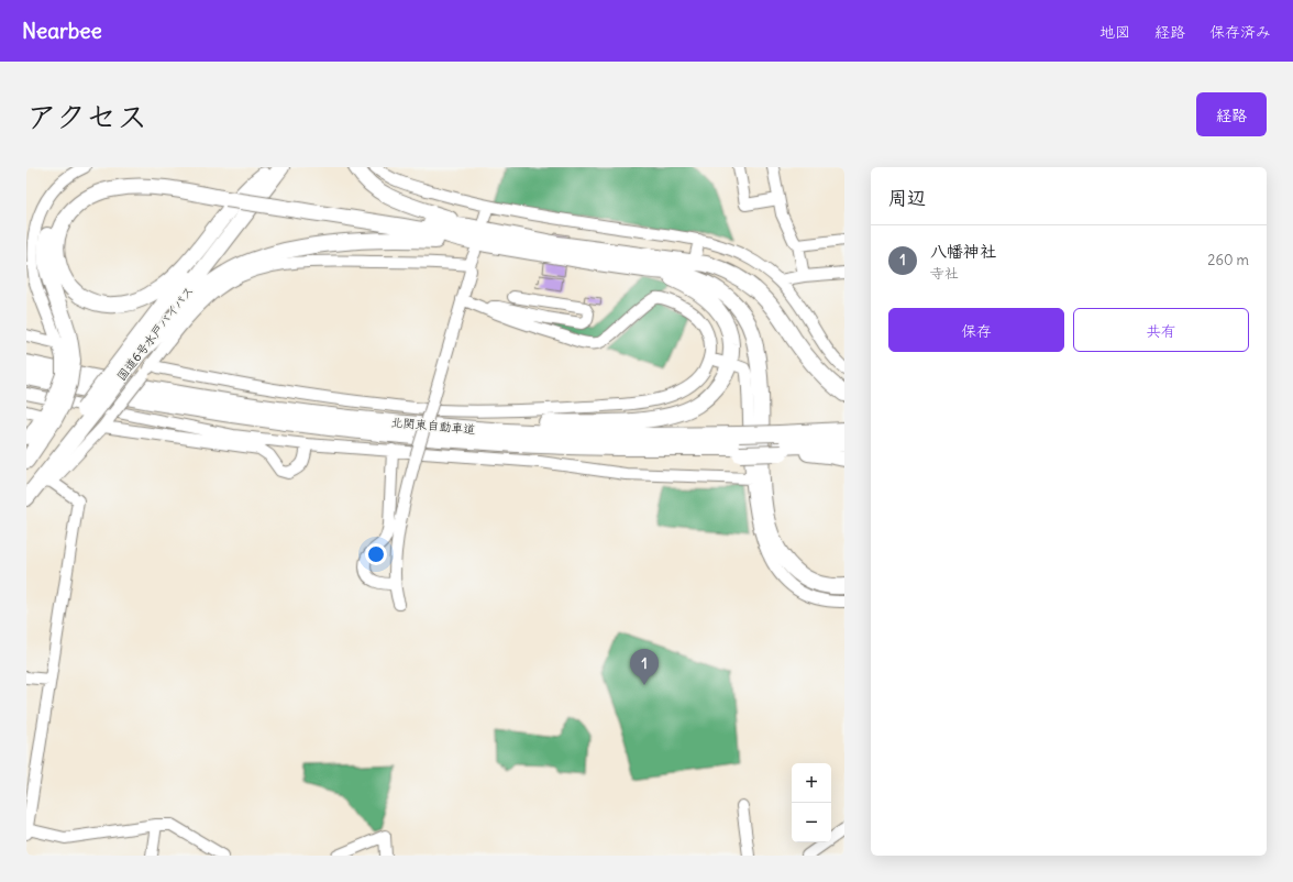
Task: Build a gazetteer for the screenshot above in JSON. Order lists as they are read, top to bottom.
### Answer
{
  "streets": {
    "highway": ["国道6号水戸バイパス", "北関東自動車道"]
  },
  "page": {
    "header": "Nearbee",
    "nav": ["地図", "経路", "保存済み"],
    "title": "アクセス",
    "buttons": [
      "経路",
      ["保存", "共有"]
    ],
    "heading": "周辺",
    "list": [
      {
        "mark": "1",
        "name": "八幡神社",
        "note": "寺社",
        "value": "260 m"
      }
    ],
    "pins": "1",
    "map_buttons": ["+", "−"]
  }
}
